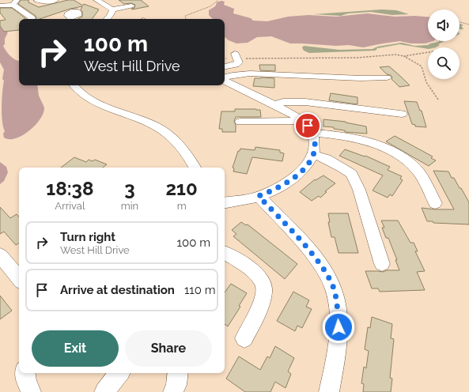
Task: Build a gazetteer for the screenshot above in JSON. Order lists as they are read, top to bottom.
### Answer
{
  "page": {
    "turn": ["100 m", "West Hill Drive"],
    "eta": [
      "18:38",
      "Arrival",
      "3",
      "min",
      "210",
      "m"
    ],
    "list": [
      {
        "name": "Turn right",
        "note": "West Hill Drive",
        "value": "100 m"
      },
      {
        "name": "Arrive at destination",
        "value": "110 m"
      }
    ],
    "buttons": ["Exit", "Share"]
  }
}
